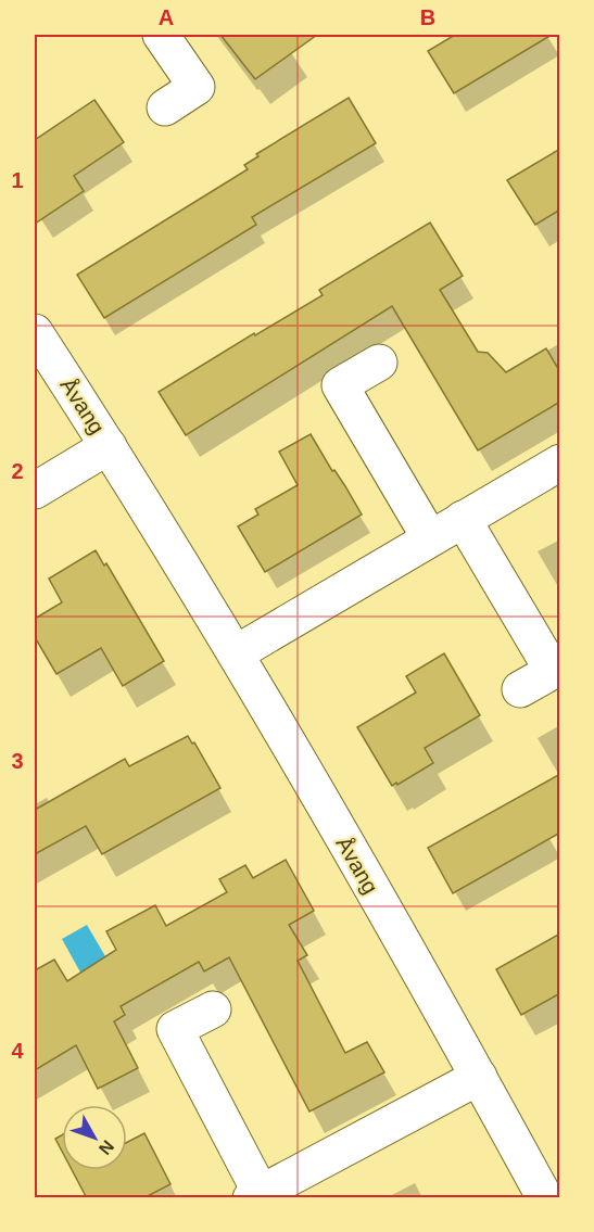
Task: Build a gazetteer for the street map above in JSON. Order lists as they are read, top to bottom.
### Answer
{
  "streets": {
    "street": ["Åvang"]
  },
  "north": "bottom right",
  "grid": {
    "columns": ["A", "B"],
    "rows": [
      "1",
      "2",
      "3",
      "4"
    ]
  }
}
